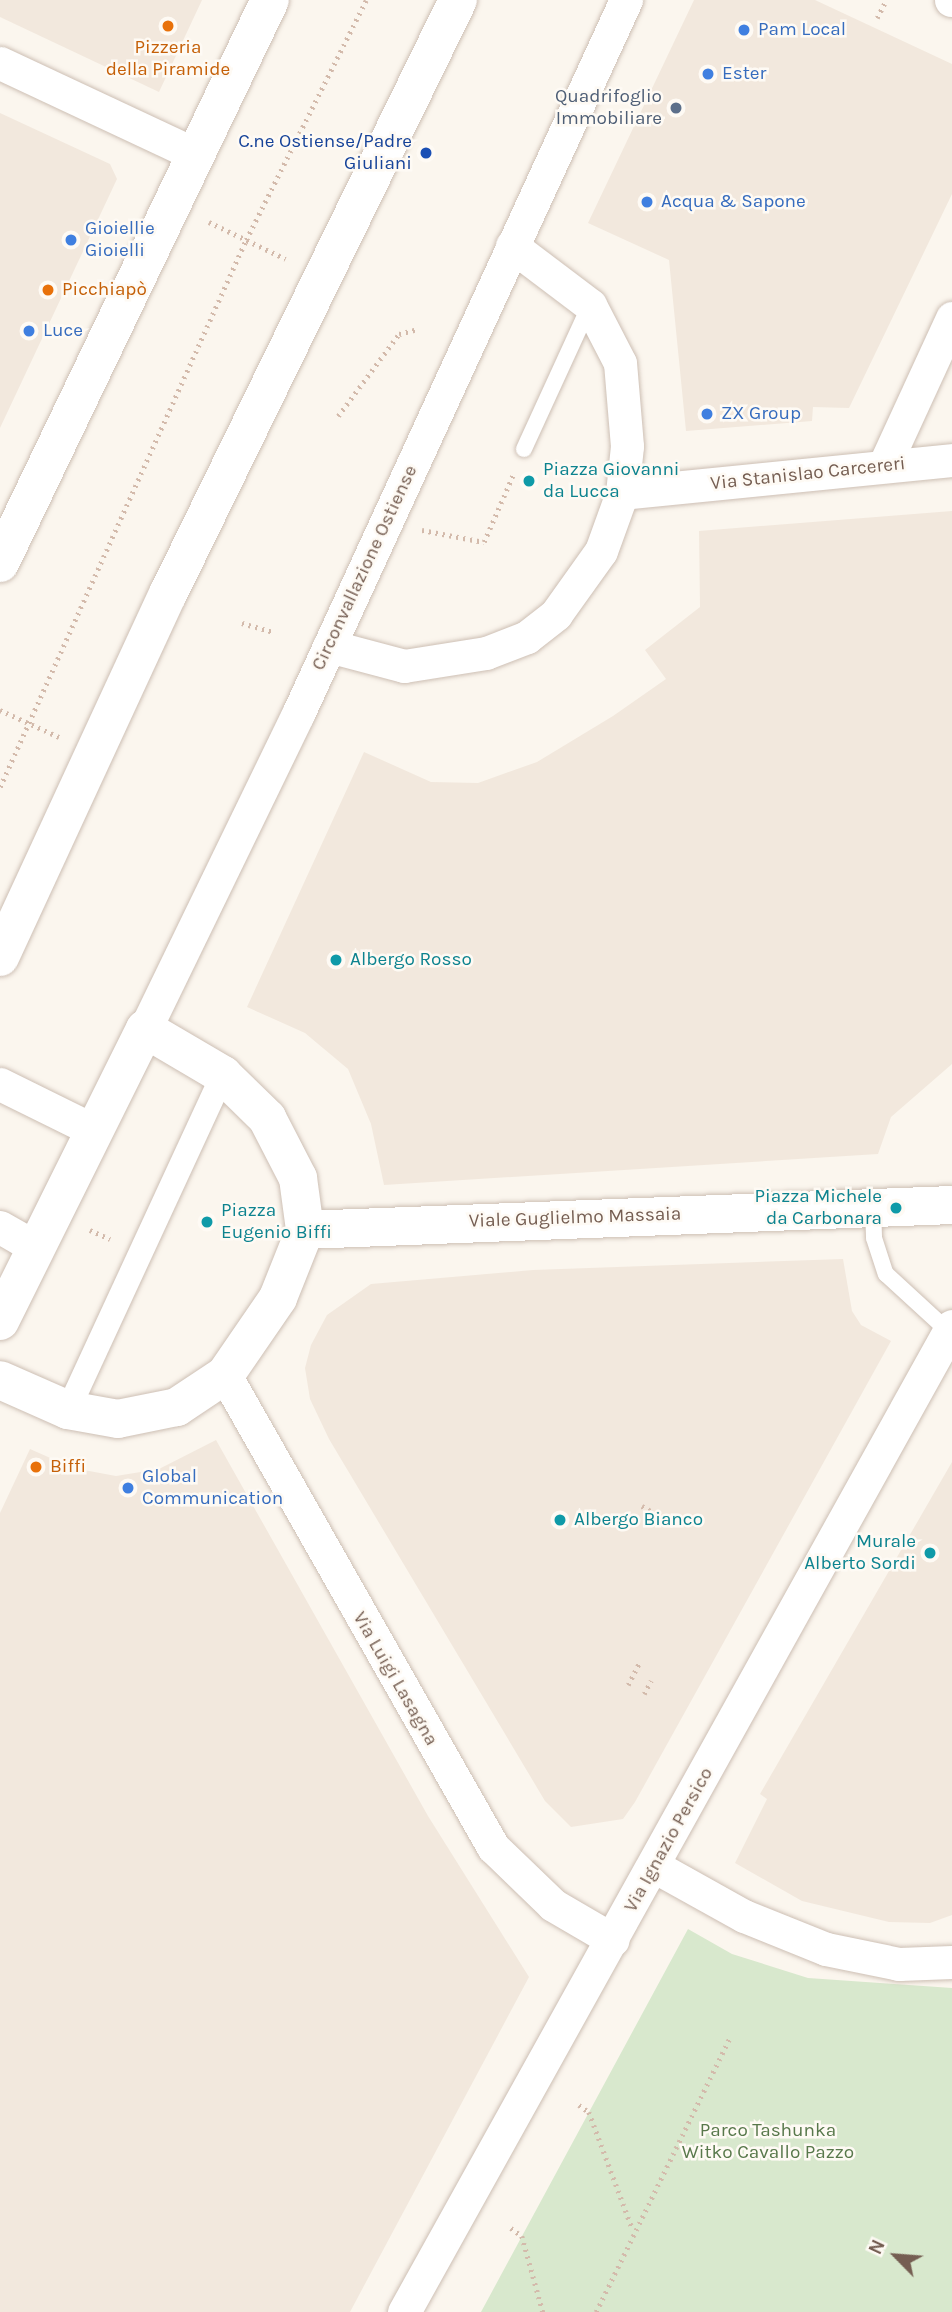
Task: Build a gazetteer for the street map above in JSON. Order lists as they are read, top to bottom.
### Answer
{
  "streets": {
    "street": [
      "Via Stanislao Carcereri",
      "Circonvallazione Ostiense",
      "Viale Guglielmo Massaia",
      "Via Luigi Lasagna",
      "Via Ignazio Persico"
    ]
  },
  "crossings": [
    ["Via Luigi Lasagna", "Via Ignazio Persico"]
  ],
  "parks": ["Parco Tashunka Witko Cavallo Pazzo"],
  "places": [
    "Pizzeria della Piramide",
    "Pam Local",
    "Ester",
    "Quadrifoglio Immobiliare",
    "C.ne Ostiense/Padre Giuliani",
    "Acqua & Sapone",
    "Gioiellie Gioielli",
    "Picchiapò",
    "Luce",
    "ZX Group",
    "Piazza Giovanni da Lucca",
    "Albergo Rosso",
    "Piazza Michele da Carbonara",
    "Piazza Eugenio Biffi",
    "Biffi",
    "Global Communication",
    "Albergo Bianco",
    "Murale Alberto Sordi"
  ],
  "north": "top left"
}
